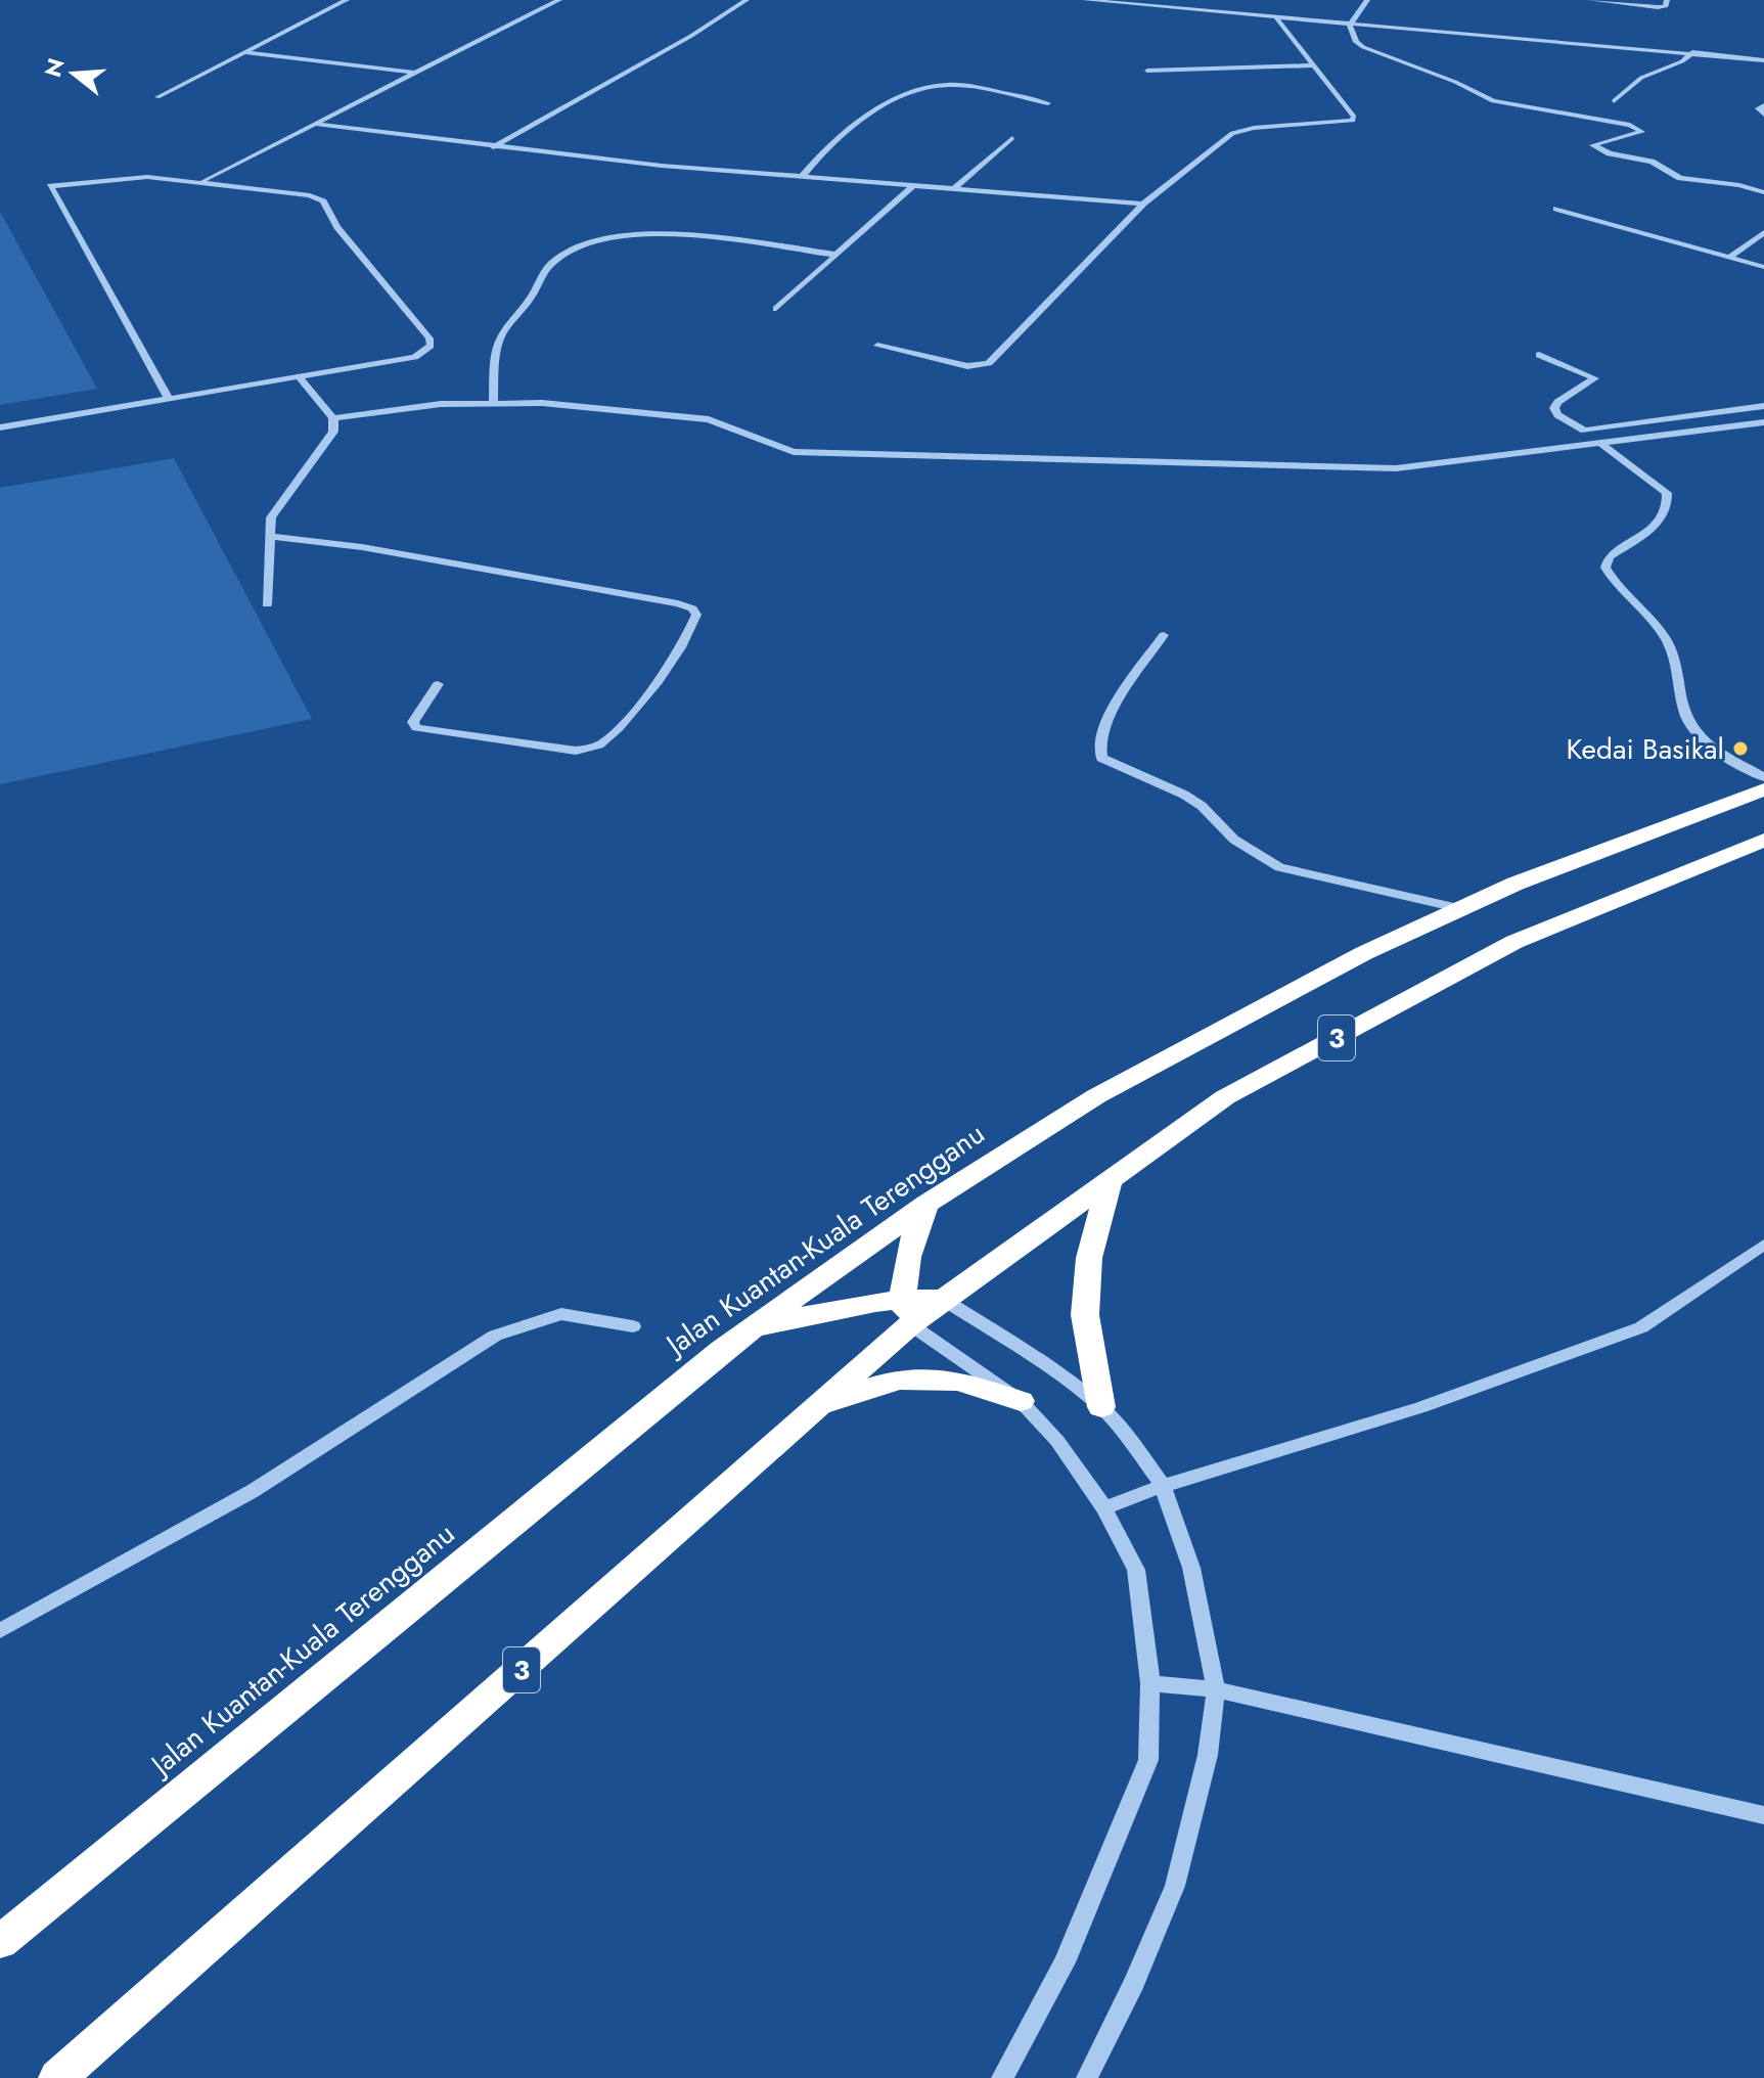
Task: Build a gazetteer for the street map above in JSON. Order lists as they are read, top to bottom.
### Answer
{
  "streets": {
    "highway": ["3", "Jalan Kuantan-Kuala Terengganu"]
  },
  "places": ["Kedai Basikal"],
  "north": "left"
}
